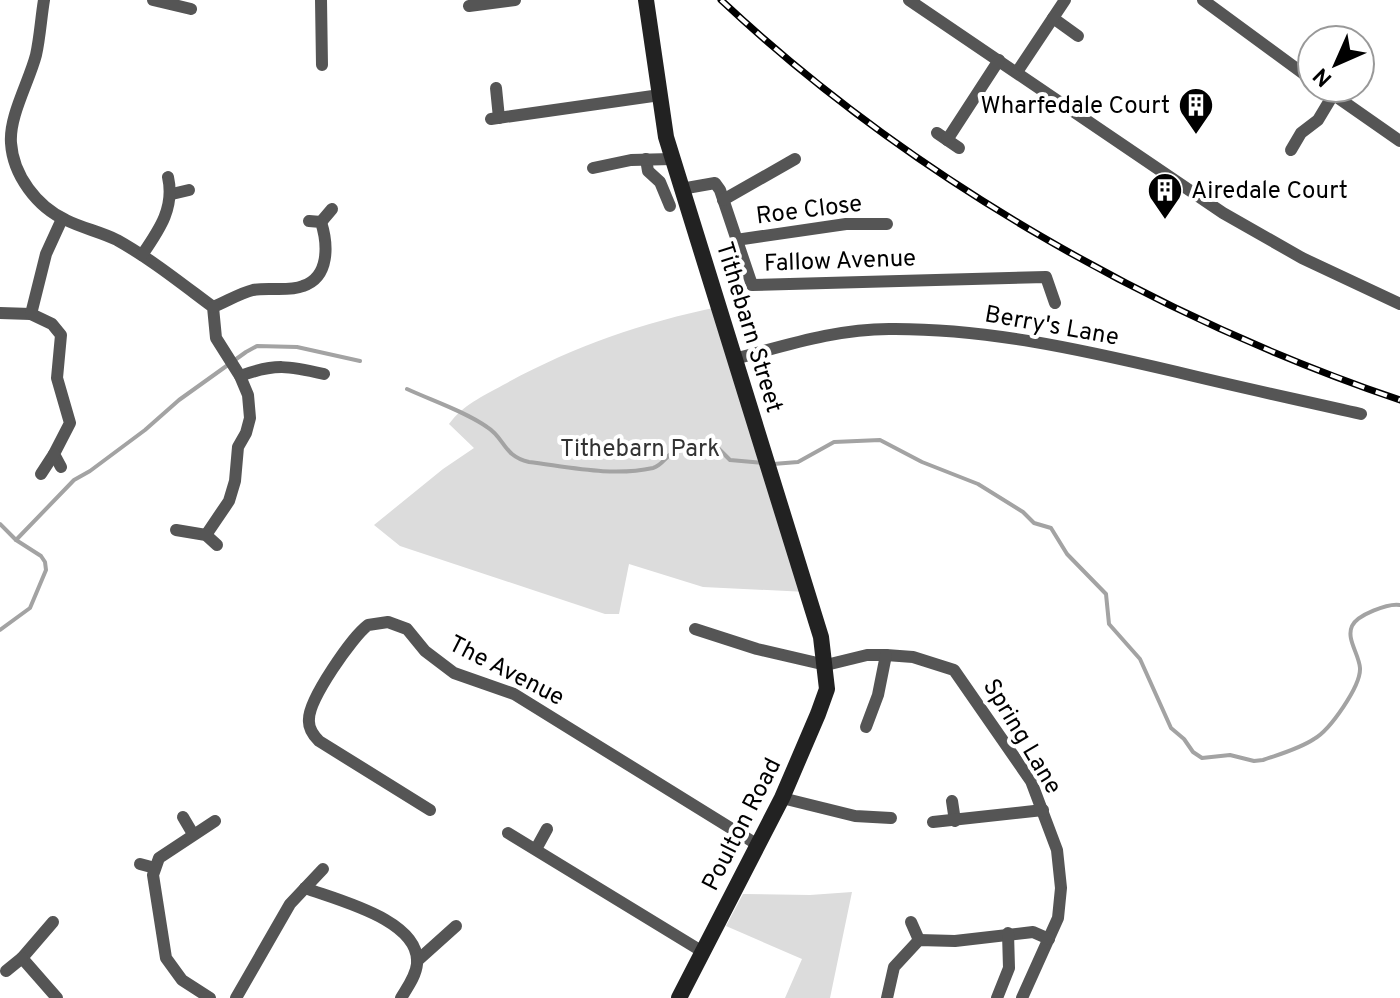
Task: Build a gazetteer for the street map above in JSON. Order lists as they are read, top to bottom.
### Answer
{
  "streets": {
    "main road": ["Tithebarn Street", "Poulton Road"],
    "street": [
      "Roe Close",
      "Fallow Avenue",
      "Berry's Lane",
      "The Avenue",
      "Spring Lane"
    ]
  },
  "crossings": [
    ["Roe Close", "Fallow Avenue"],
    ["Berry's Lane", "Tithebarn Street"],
    ["Tithebarn Street", "Spring Lane"],
    ["Tithebarn Street", "Poulton Road"],
    ["The Avenue", "Poulton Road"],
    ["Spring Lane", "Poulton Road"]
  ],
  "parks": ["Tithebarn Park"],
  "places": {
    "building": ["Wharfedale Court", "Airedale Court"]
  },
  "north": "bottom left"
}
